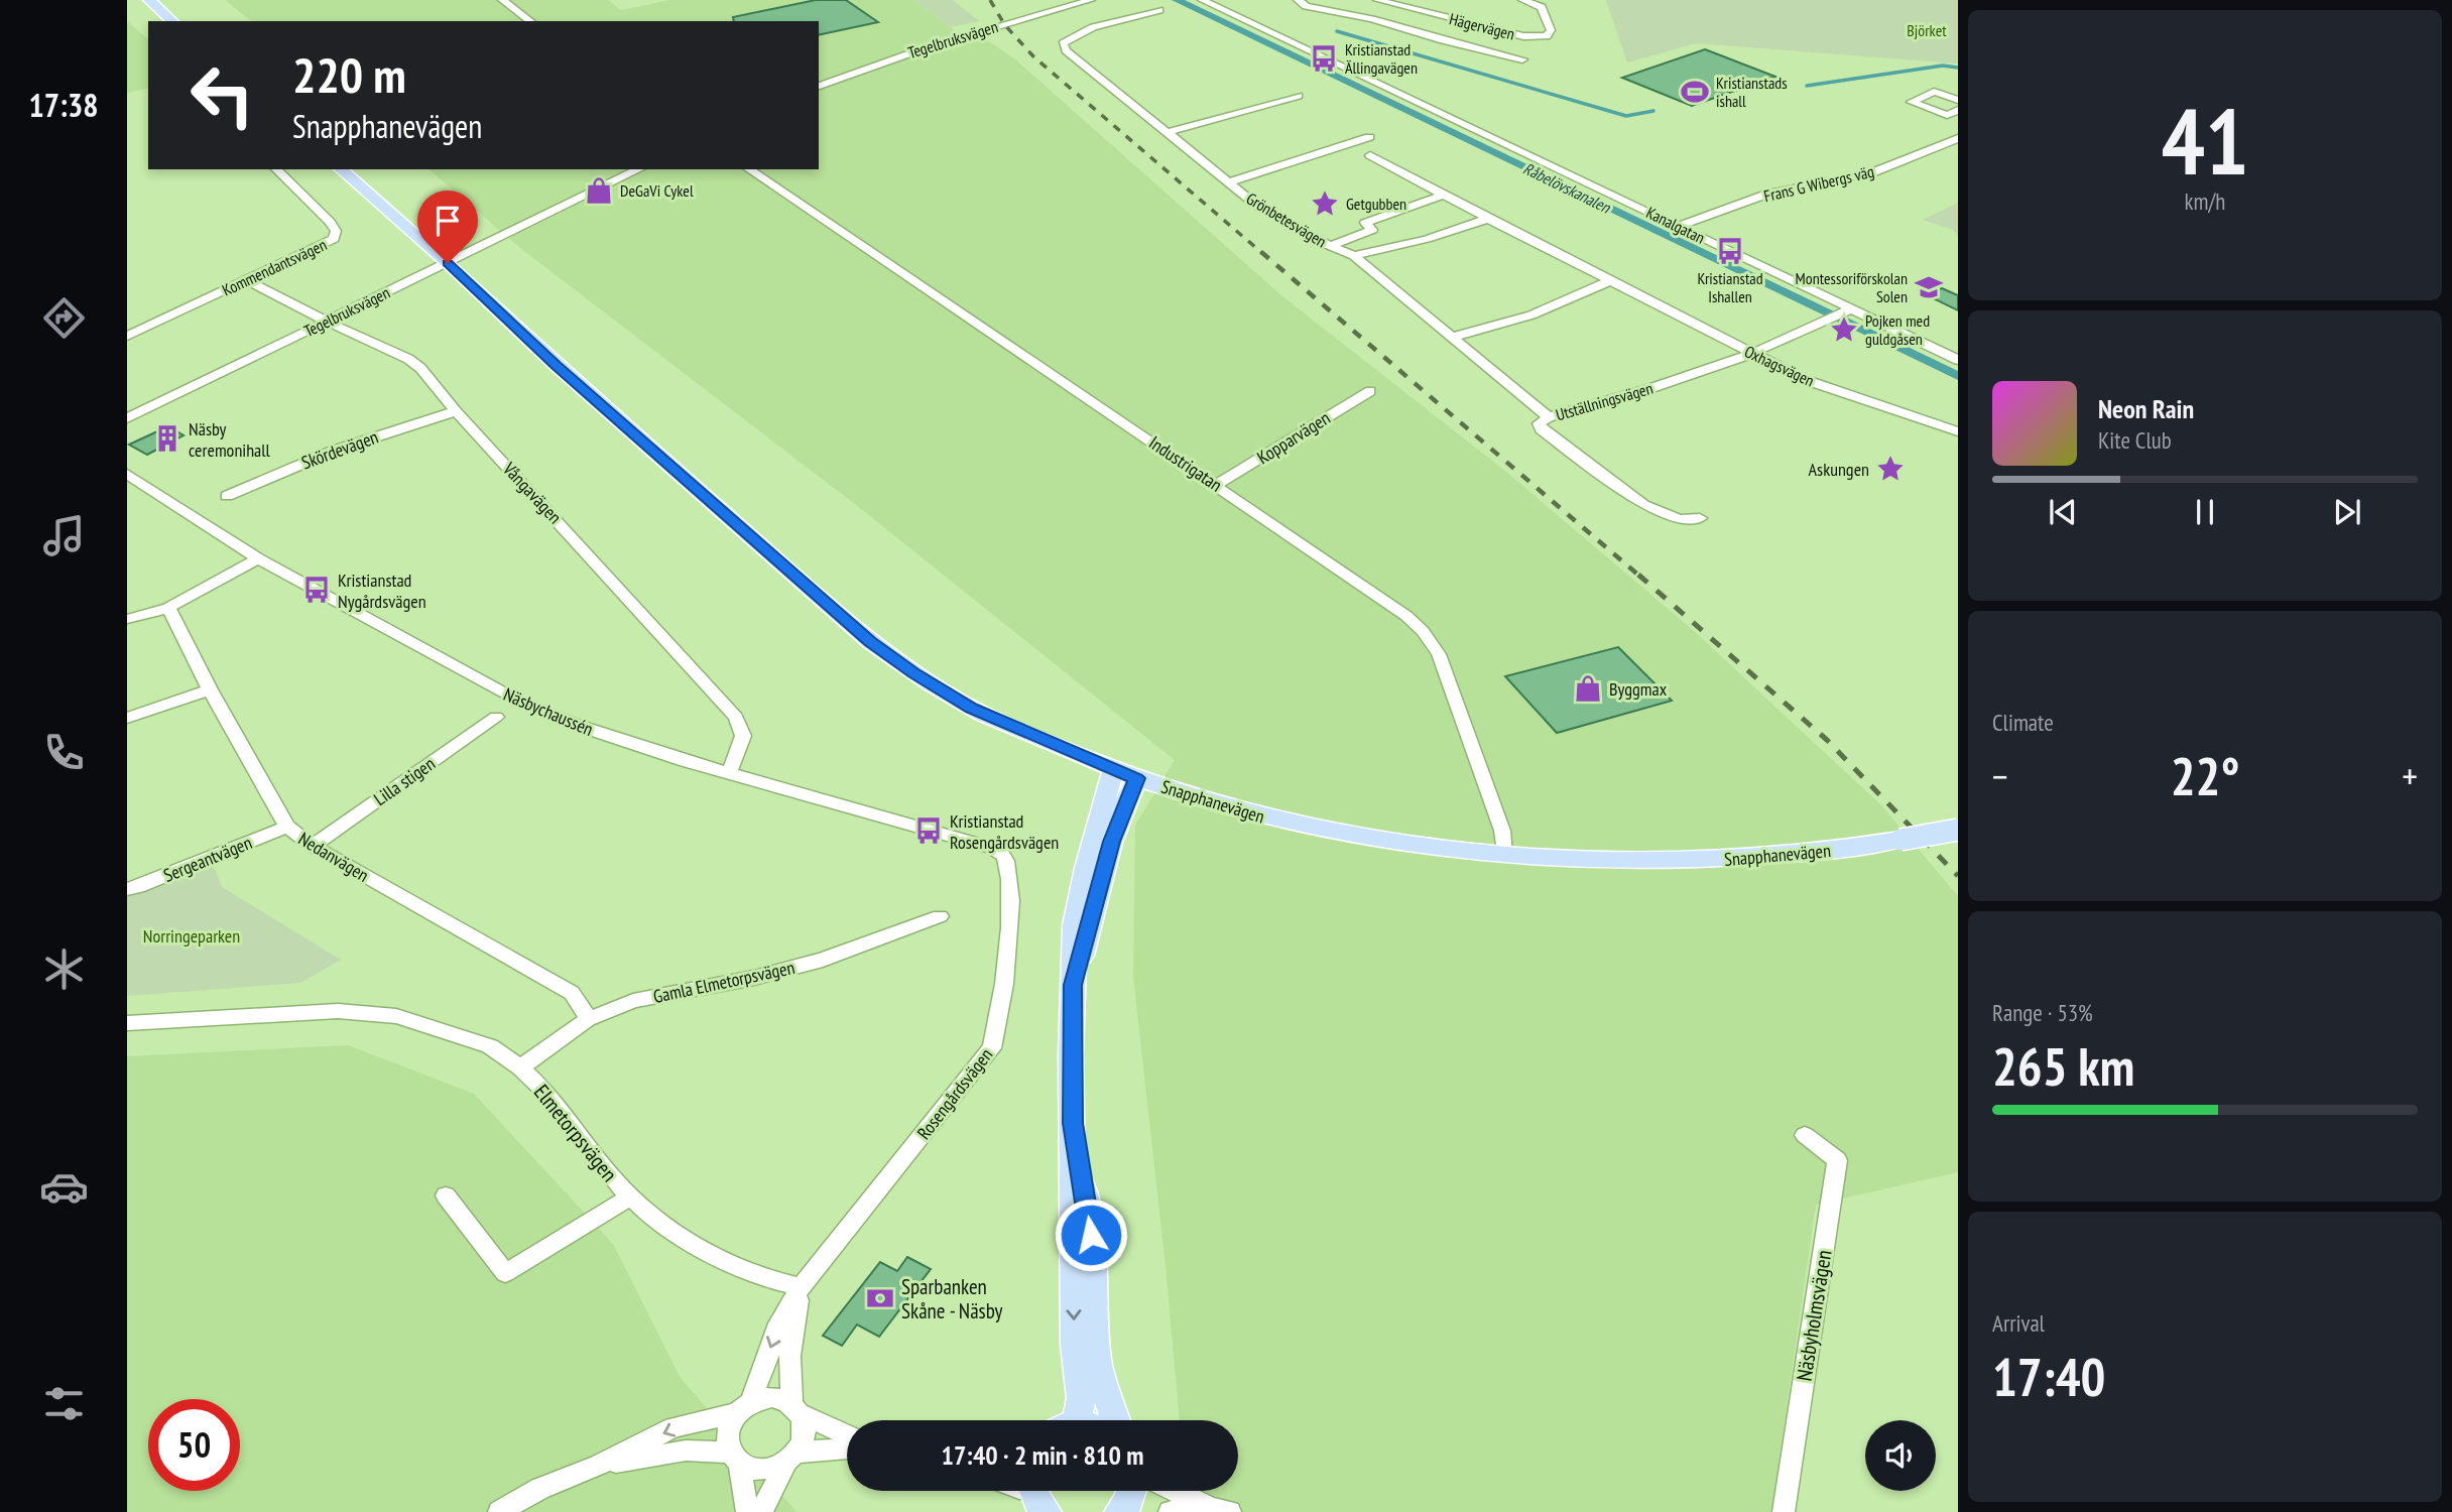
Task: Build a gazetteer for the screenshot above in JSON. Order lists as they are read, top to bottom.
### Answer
{
  "streets": {
    "main road": ["Snapphanevägen"],
    "street": [
      "Hägervägen",
      "Tegelbruksvägen",
      "Frans G Wibergs väg",
      "Grönbetesvägen",
      "Kanalgatan",
      "Kommendantsvägen",
      "Oxhagsvägen",
      "Utställningsvägen",
      "Kopparvägen",
      "Skördevägen",
      "Industrigatan",
      "Vångavägen",
      "Näsbychaussén",
      "Lilla stigen",
      "Nedanvägen",
      "Sergeantvägen",
      "Gamla Elmetorpsvägen",
      "Rosengårdsvägen",
      "Elmetorpsvägen",
      "Näsbyholmsvägen"
    ]
  },
  "crossings": [
    ["Tegelbruksvägen", "Vångavägen"],
    ["Tegelbruksvägen", "Snapphanevägen"],
    ["Frans G Wibergs väg", "Kanalgatan"],
    ["Grönbetesvägen", "Utställningsvägen"],
    ["Kanalgatan", "Utställningsvägen"],
    ["Kommendantsvägen", "Vångavägen"],
    ["Oxhagsvägen", "Utställningsvägen"],
    ["Kopparvägen", "Industrigatan"],
    ["Skördevägen", "Vångavägen"],
    ["Industrigatan", "Snapphanevägen"],
    ["Vångavägen", "Näsbychaussén"],
    ["Näsbychaussén", "Rosengårdsvägen"],
    ["Lilla stigen", "Nedanvägen"],
    ["Nedanvägen", "Sergeantvägen"],
    ["Nedanvägen", "Gamla Elmetorpsvägen"],
    ["Gamla Elmetorpsvägen", "Elmetorpsvägen"],
    ["Rosengårdsvägen", "Elmetorpsvägen"]
  ],
  "water": ["Råbelövskanalen"],
  "parks": ["Björket", "Norringeparken"],
  "places": {
    "bus stop": [
      "Kristianstad Ällingavägen",
      "Kristianstad Ishallen",
      "Kristianstad Nygårdsvägen",
      "Kristianstad Rosengårdsvägen"
    ],
    "sports": ["Kristianstads ishall"],
    "shop": ["DeGaVi Cykel", "Byggmax"],
    "place": ["Getgubben", "Pojken med guldgåsen", "Askungen"],
    "school or university": ["Montessoriförskolan Solen"],
    "building": ["Näsby ceremonihall"],
    "bank": ["Sparbanken Skåne - Näsby"]
  },
  "page": {
    "tabs": "17:38",
    "tile": [
      ["41", "km/h"],
      "Climate",
      ["Range · 53%", "265 km"],
      ["Arrival", "17:40"]
    ],
    "turn": ["220 m", "Snapphanevägen"],
    "song": ["Neon Rain", "Kite Club"],
    "heat": ["−", "22°", "+"],
    "limit": "50",
    "trip": "17:40 · 2 min · 810 m"
  }
}
